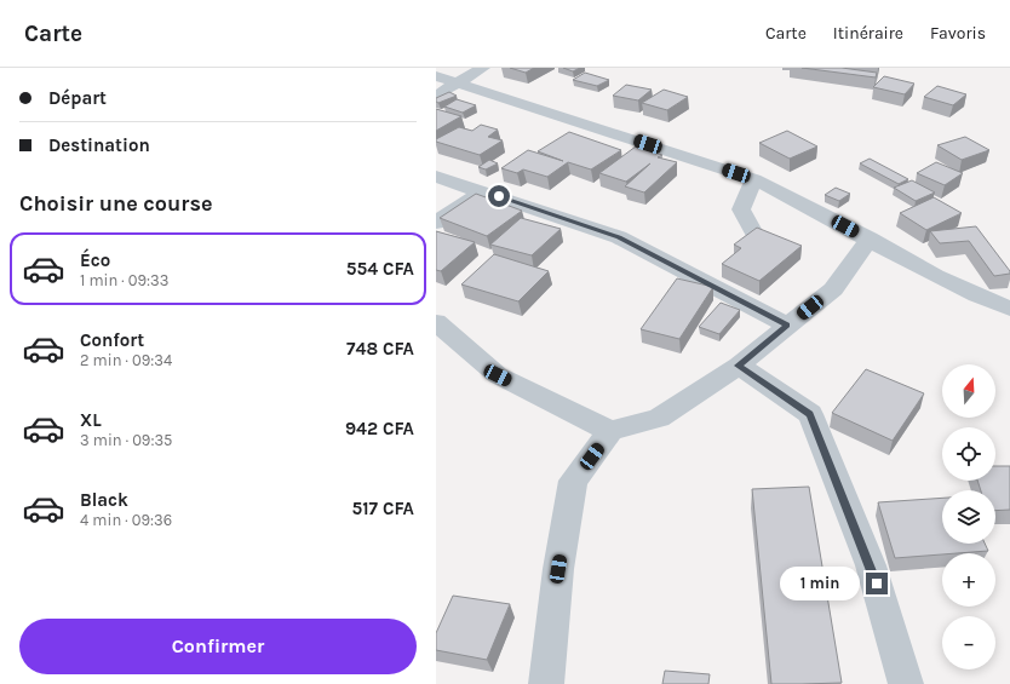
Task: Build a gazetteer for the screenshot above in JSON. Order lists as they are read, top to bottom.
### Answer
{
  "north": "top",
  "page": {
    "header": "Carte",
    "nav": ["Carte", "Itinéraire", "Favoris"],
    "banner": ["Départ", "Destination"],
    "heading": "Choisir une course",
    "list": [
      {
        "name": "Éco",
        "note": "1 min · 09:33",
        "value": "554 CFA"
      },
      {
        "name": "Confort",
        "note": "2 min · 09:34",
        "value": "748 CFA"
      },
      {
        "name": "XL",
        "note": "3 min · 09:35",
        "value": "942 CFA"
      },
      {
        "name": "Black",
        "note": "4 min · 09:36",
        "value": "517 CFA"
      }
    ],
    "map_buttons": ["+", "−"],
    "bubble": "1 min",
    "buttons": "Confirmer"
  }
}
